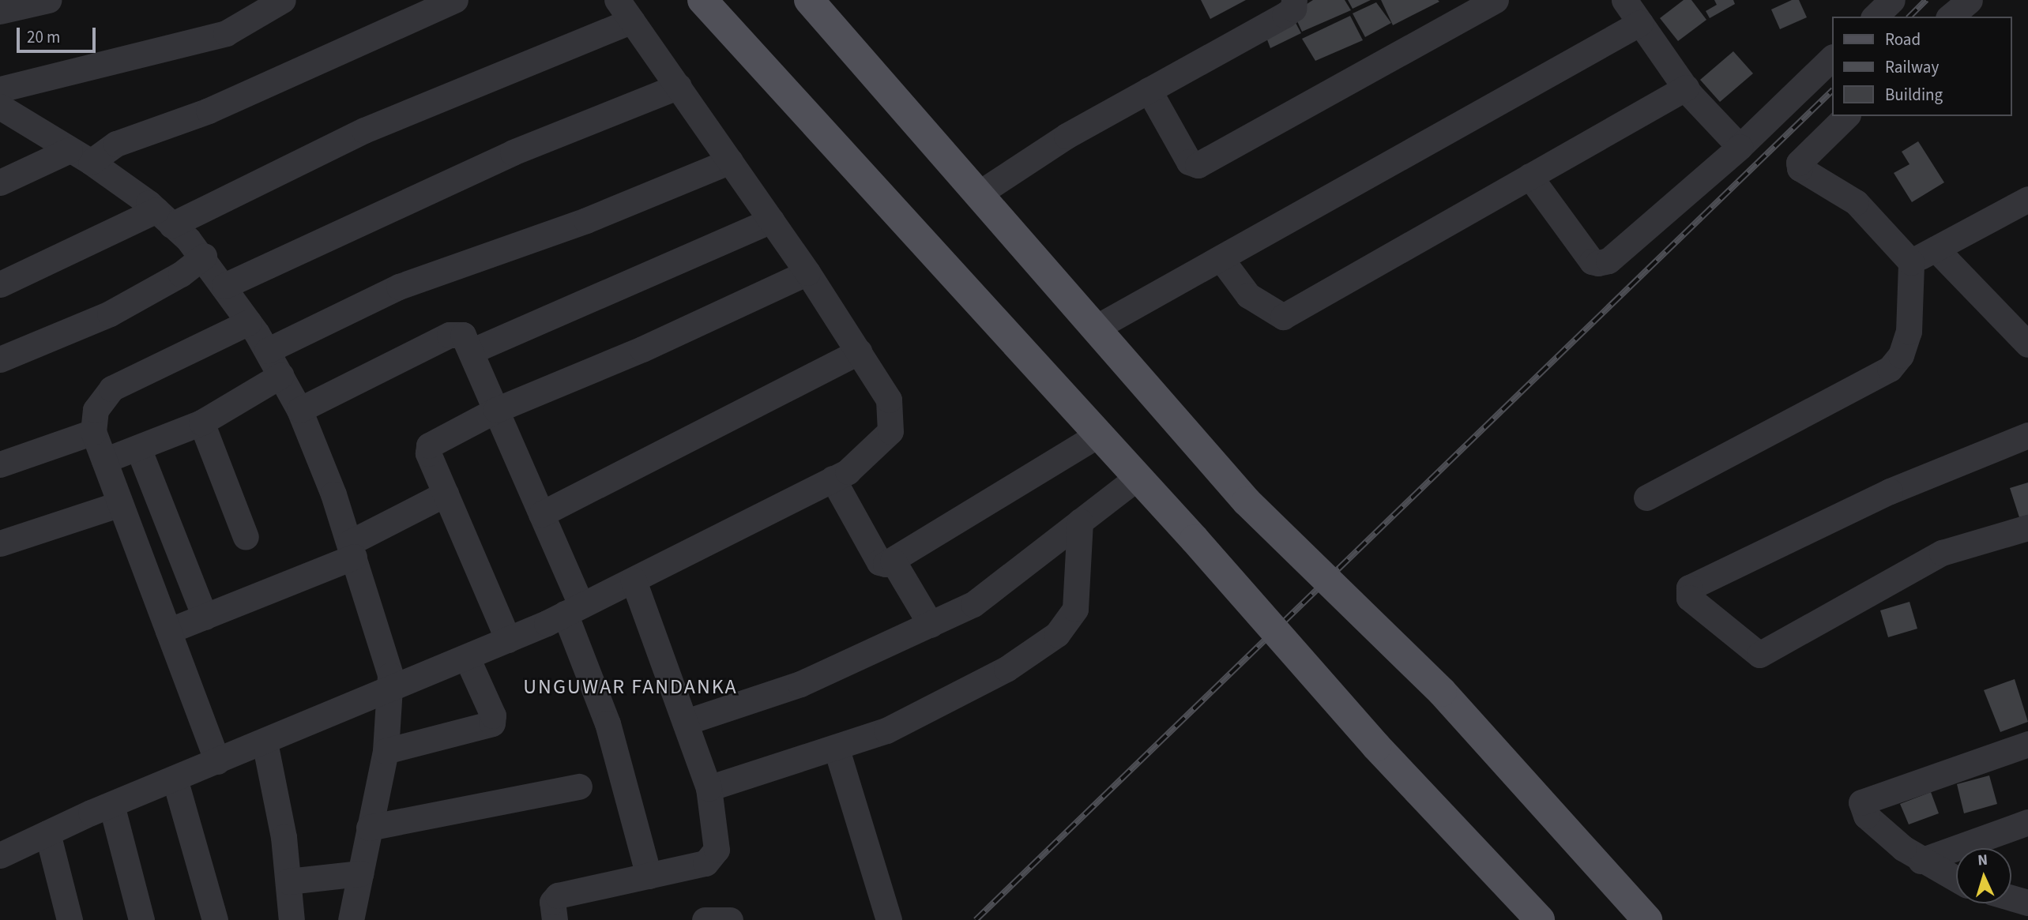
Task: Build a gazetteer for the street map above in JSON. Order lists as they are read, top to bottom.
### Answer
{
  "districts": ["UNGUWAR FANDANKA"],
  "legend": ["Road", "Railway", "Building"],
  "scale_bar": "20 m",
  "north": "top"
}
